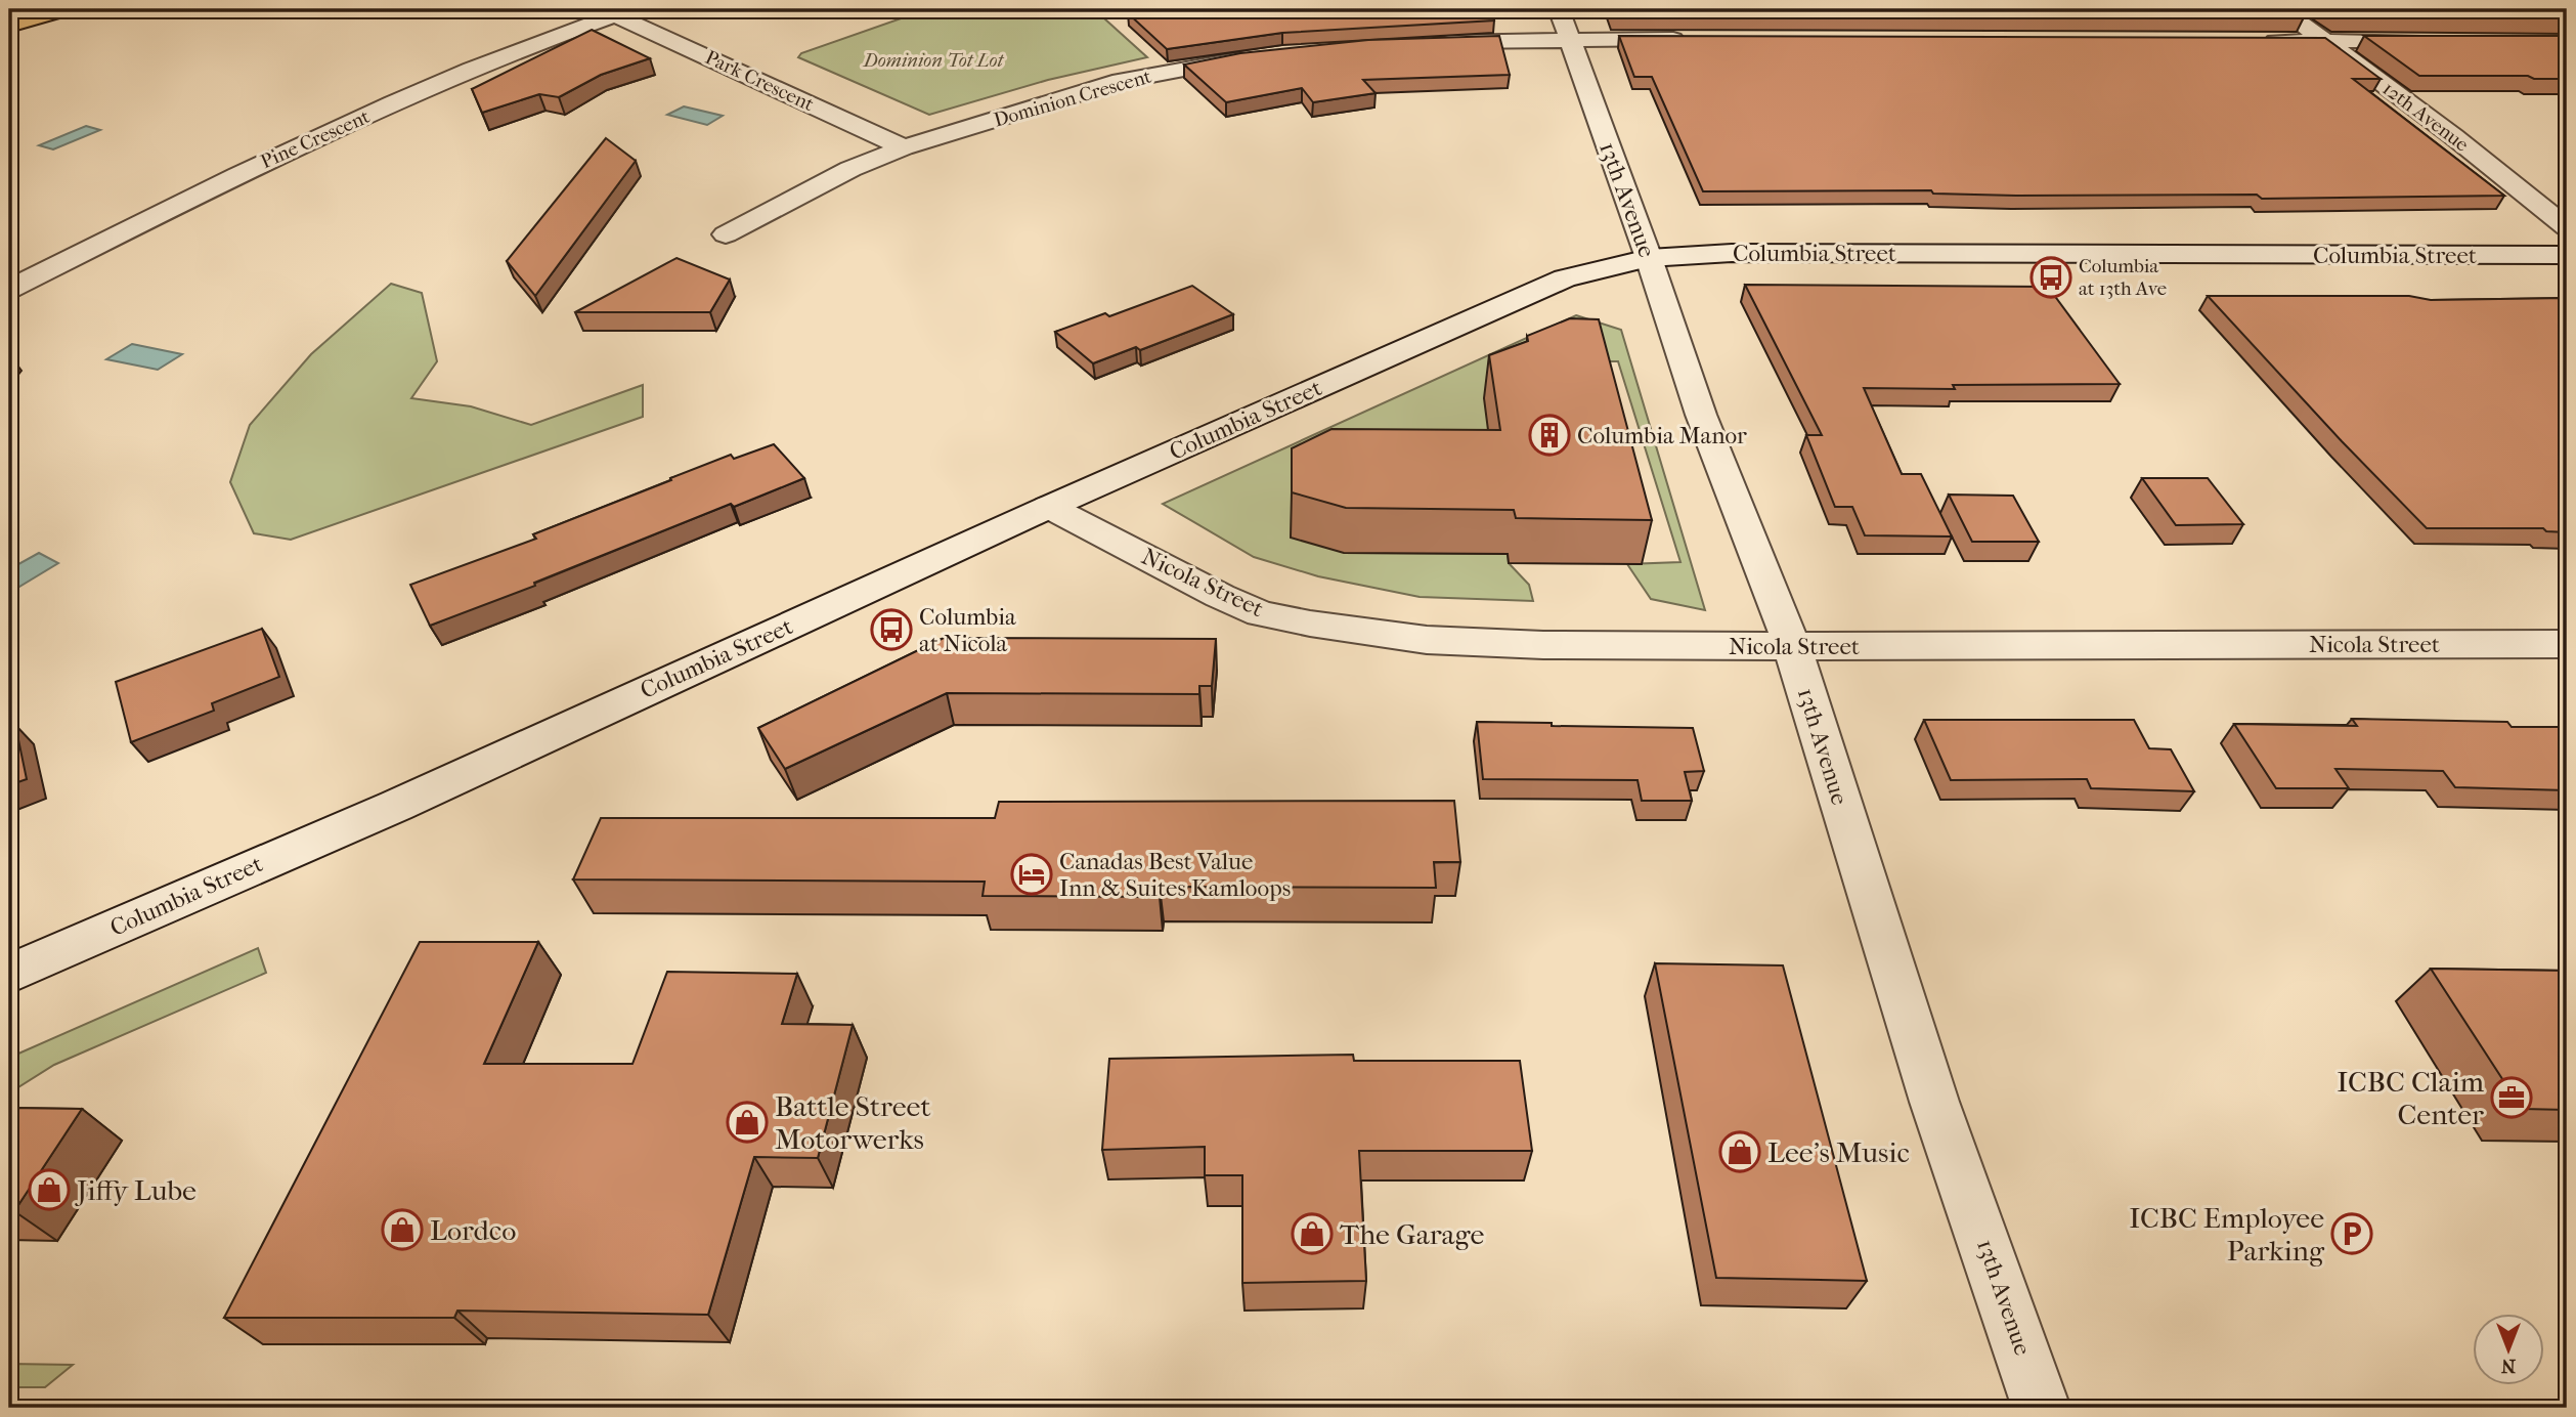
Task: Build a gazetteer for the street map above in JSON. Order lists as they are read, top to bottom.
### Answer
{
  "streets": {
    "street": [
      "Park Crescent",
      "Dominion Crescent",
      "12th Avenue",
      "Pine Crescent",
      "13th Avenue",
      "Columbia Street",
      "Nicola Street"
    ]
  },
  "crossings": [
    ["Park Crescent", "Dominion Crescent"],
    ["Park Crescent", "Pine Crescent"],
    ["13th Avenue", "Columbia Street"],
    ["13th Avenue", "Nicola Street"],
    ["Columbia Street", "Nicola Street"]
  ],
  "parks": ["Dominion Tot Lot"],
  "places": {
    "bus stop": ["Columbia at 13th Ave", "Columbia at Nicola"],
    "building": ["Columbia Manor"],
    "hotel": ["Canadas Best Value Inn & Suites Kamloops"],
    "office": ["ICBC Claim Center"],
    "shop": [
      "Battle Street Motorwerks",
      "Lee's Music",
      "Jiffy Lube",
      "Lordco",
      "The Garage"
    ],
    "parking": ["ICBC Employee Parking"]
  },
  "north": "bottom"
}
